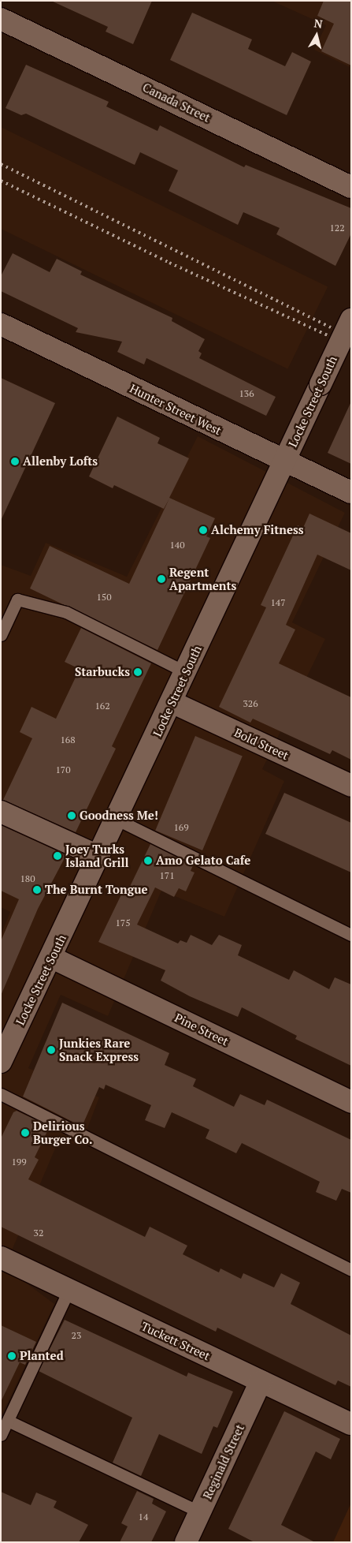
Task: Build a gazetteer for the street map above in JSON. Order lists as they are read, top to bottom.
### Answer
{
  "streets": {
    "street": [
      "Canada Street",
      "Locke Street South",
      "Hunter Street West",
      "Bold Street",
      "Pine Street",
      "Tuckett Street",
      "Reginald Street"
    ]
  },
  "crossings": [
    ["Locke Street South", "Hunter Street West"],
    ["Locke Street South", "Bold Street"],
    ["Locke Street South", "Pine Street"],
    ["Tuckett Street", "Reginald Street"]
  ],
  "places": [
    "Allenby Lofts",
    "Alchemy Fitness",
    "Regent Apartments",
    "Starbucks",
    "Goodness Me!",
    "Joey Turks Island Grill",
    "Amo Gelato Cafe",
    "The Burnt Tongue",
    "Junkies Rare Snack Express",
    "Delirious Burger Co.",
    "Planted"
  ],
  "house_numbers": [
    "122",
    "136",
    "140",
    "150",
    "147",
    "326",
    "162",
    "168",
    "170",
    "169",
    "171",
    "180",
    "175",
    "199",
    "32",
    "23",
    "14"
  ],
  "north": "top"
}
